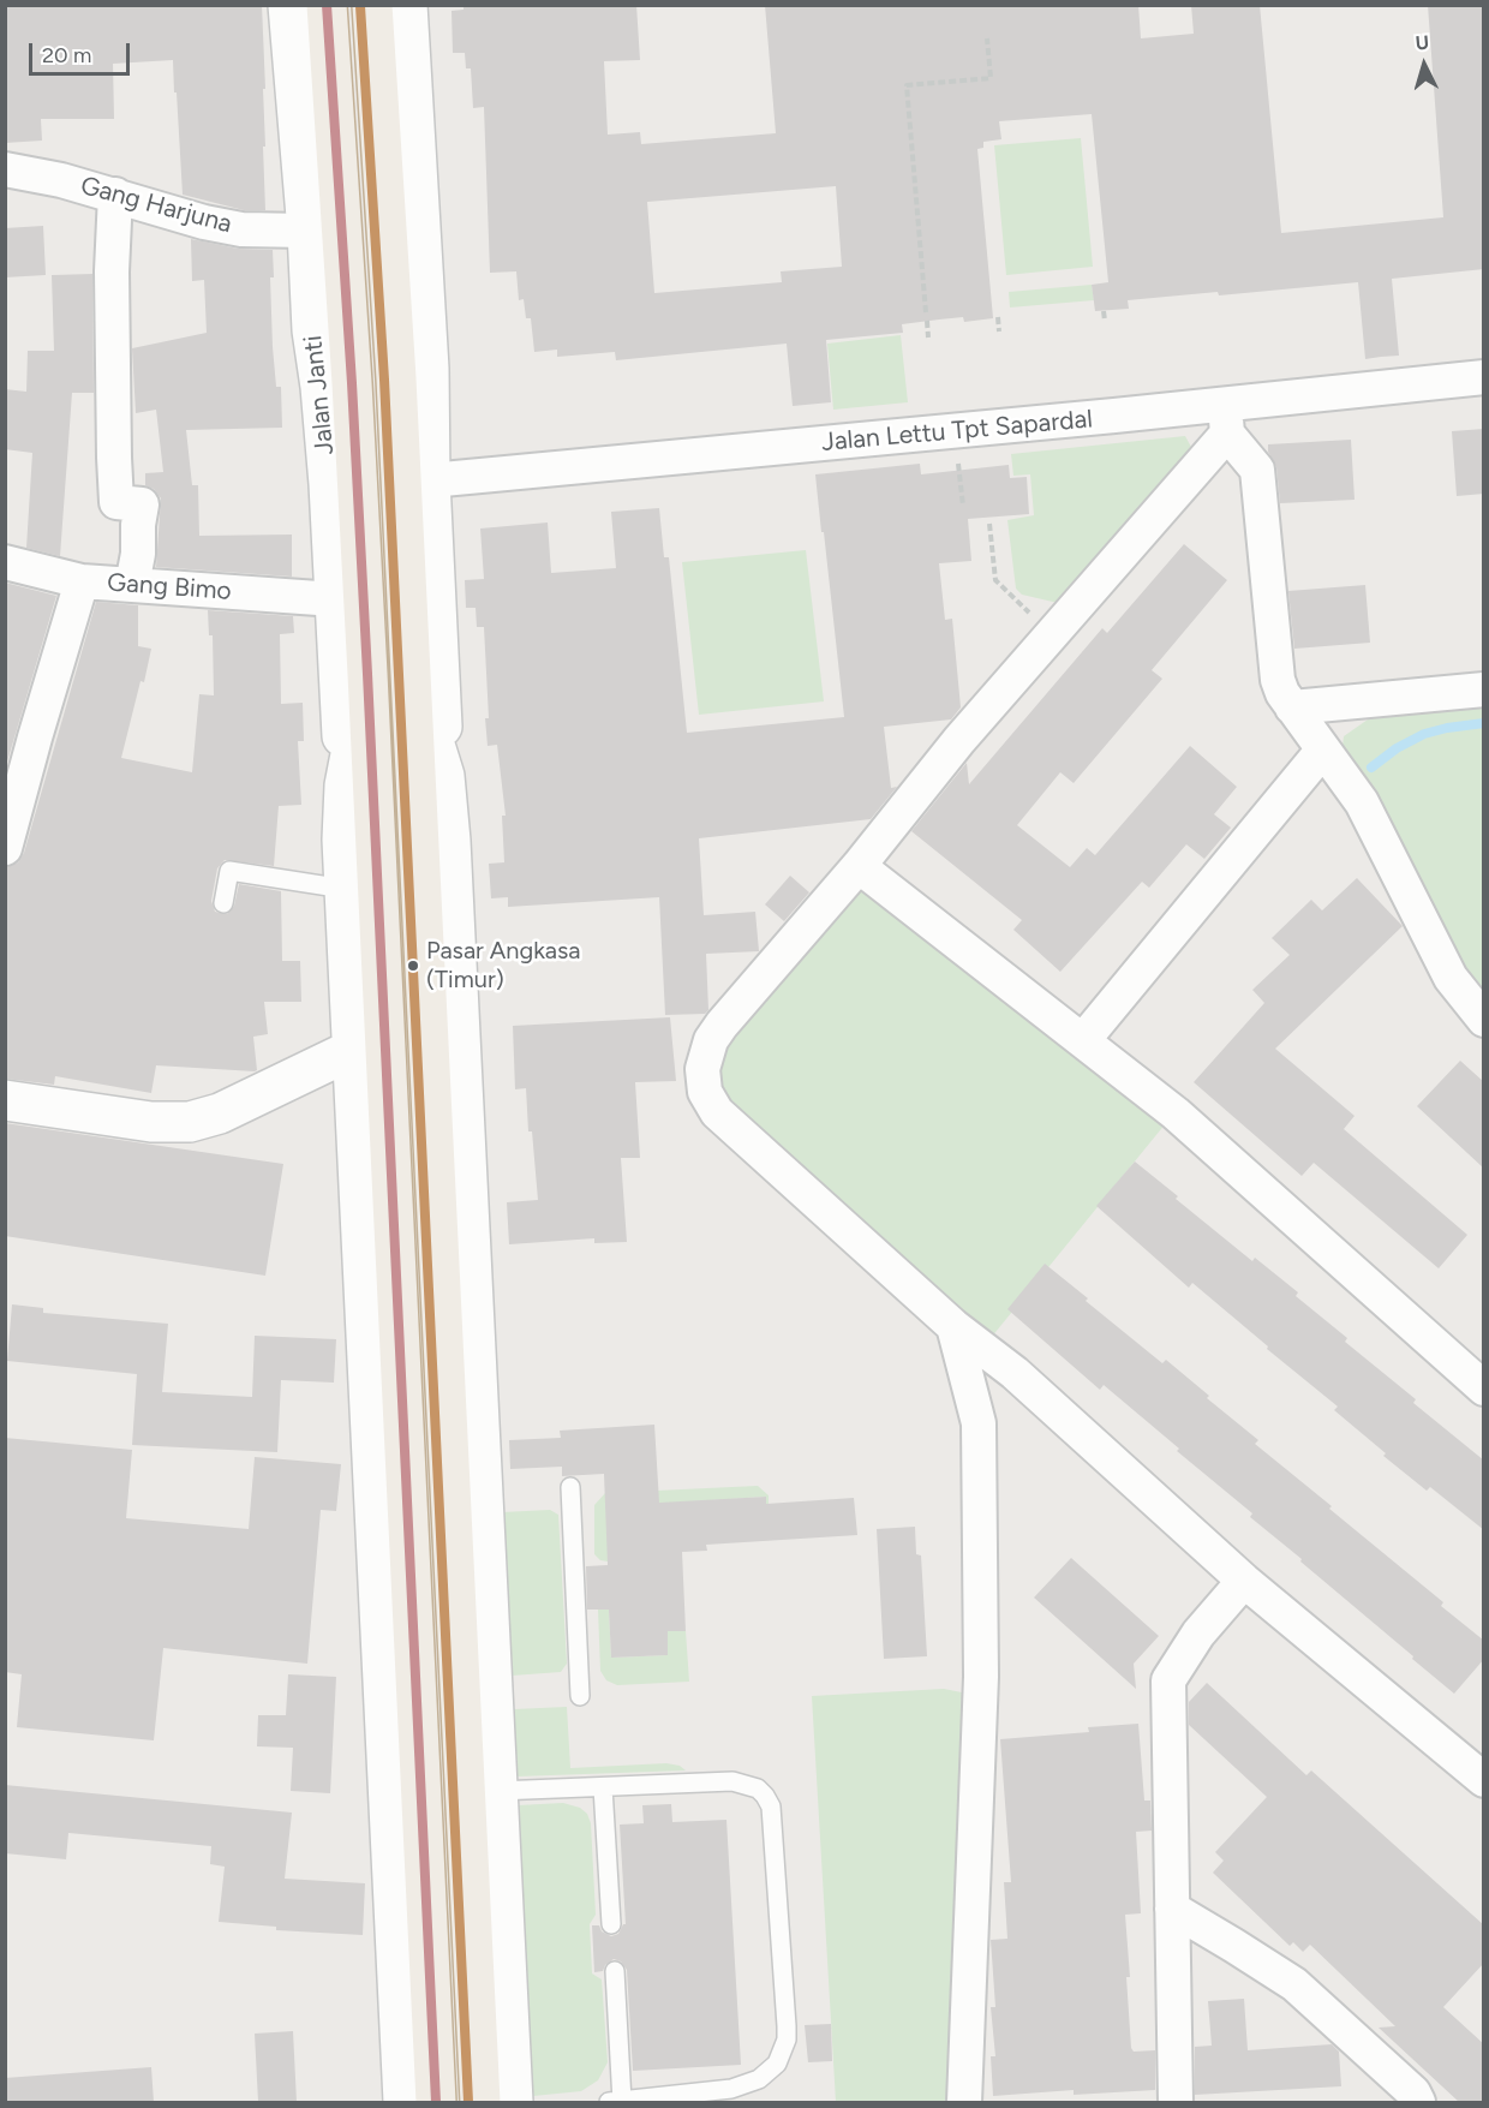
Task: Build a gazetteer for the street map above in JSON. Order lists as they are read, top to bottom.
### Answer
{
  "streets": {
    "street": [
      "Gang Harjuna",
      "Jalan Janti",
      "Jalan Lettu Tpt Sapardal",
      "Gang Bimo"
    ]
  },
  "crossings": [
    ["Gang Harjuna", "Jalan Janti"],
    ["Jalan Janti", "Gang Bimo"]
  ],
  "places": ["Pasar Angkasa (Timur)"],
  "scale_bar": "20 m",
  "north": "top"
}
